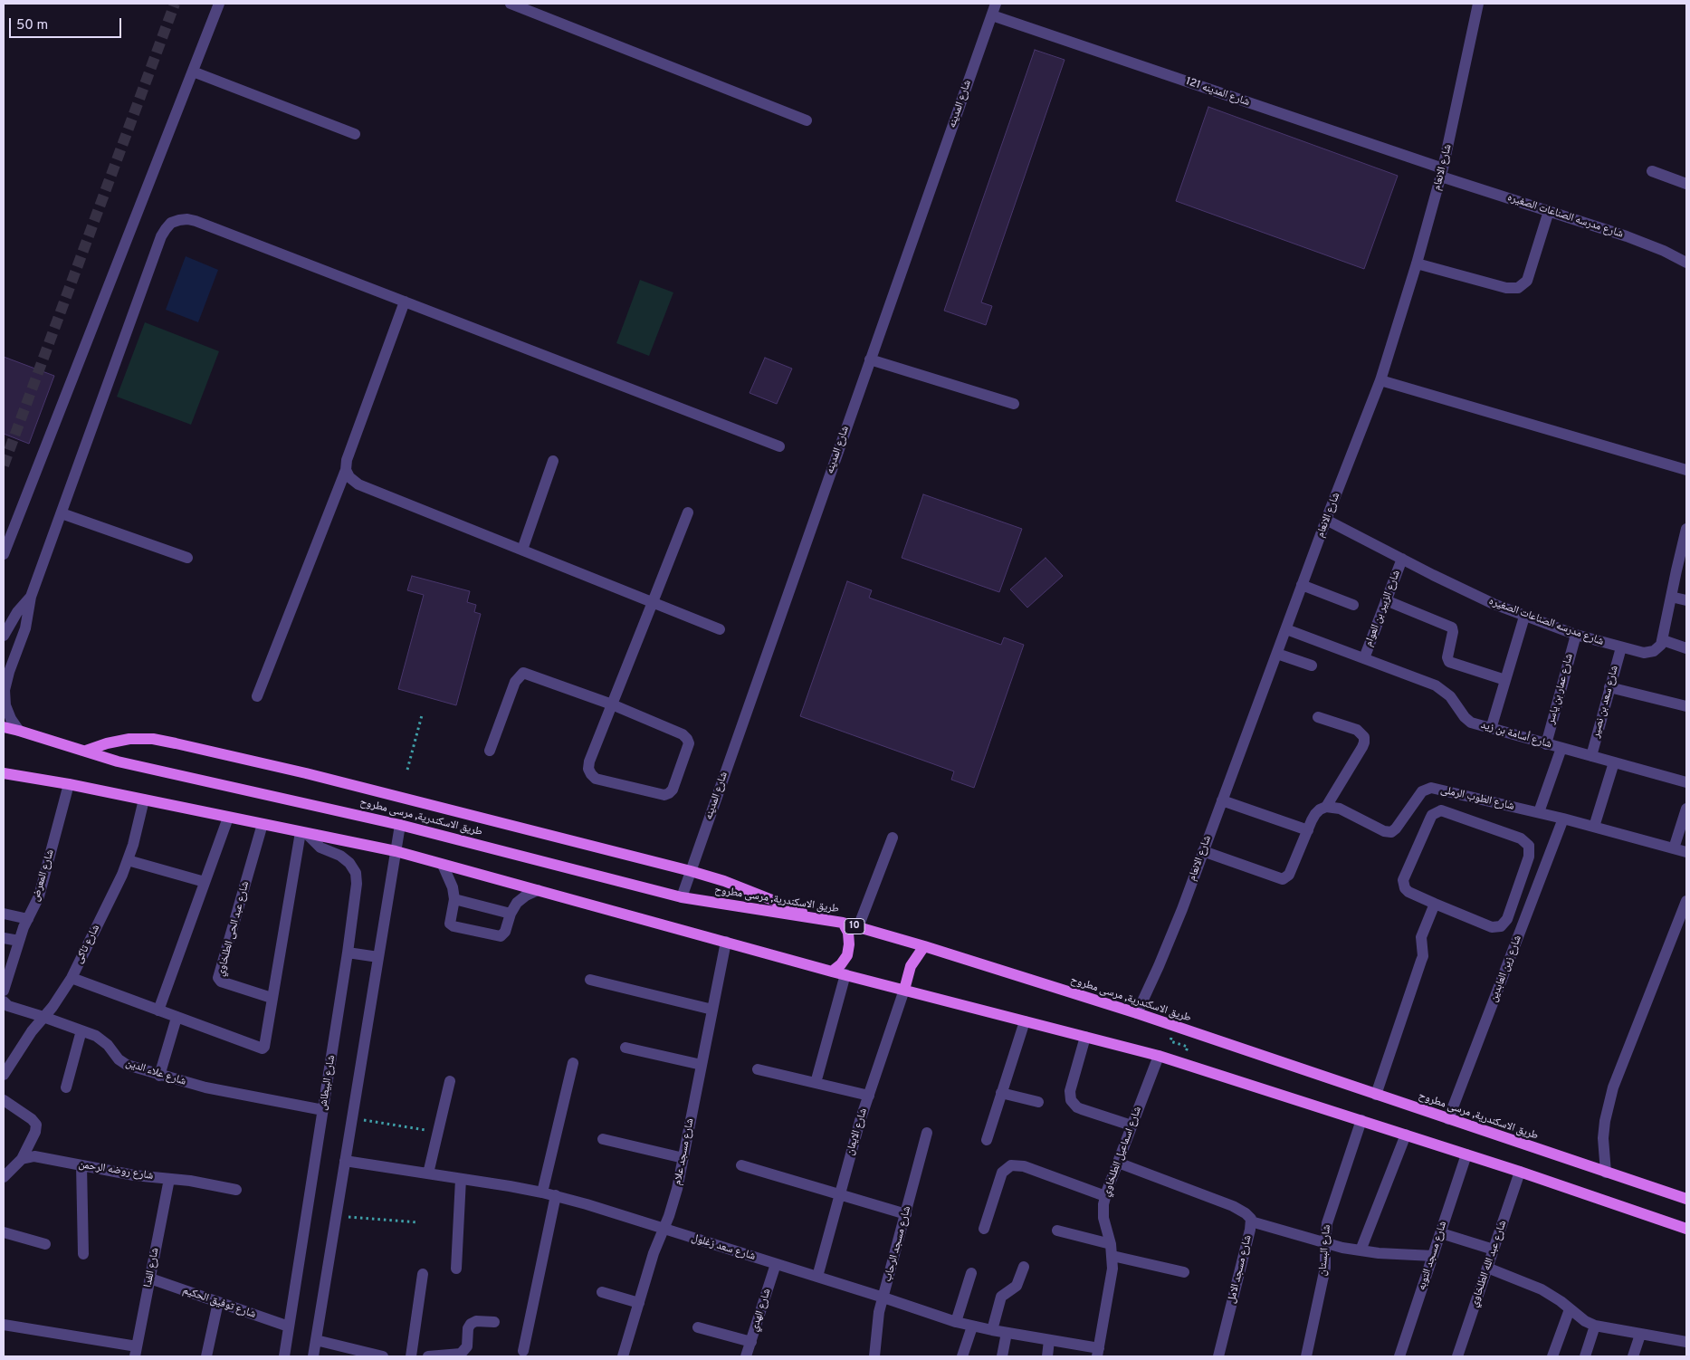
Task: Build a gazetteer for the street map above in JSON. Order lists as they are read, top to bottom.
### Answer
{
  "streets": {
    "main road": ["طريق الاسكندرية, مرسى مطروح", "10"],
    "street": [
      "شارع المدينه 121",
      "شارع المدينه",
      "شارع الانعام",
      "شارع مدرسه الصناعات الصغيره",
      "شارع الزبير بن العوام",
      "شارع عمار بن ياسر",
      "شارع سعد بن نصير",
      "شارع أسامة بن زيد",
      "شارع الطوب الرملى",
      "شارع المعرض",
      "شارع عبد الحى الطلخاوي",
      "شارع تاكى",
      "شارع زين العابدين",
      "شارع علاء الدين",
      "شارع البيطاش",
      "شارع الايمان",
      "شارع مسجد علام",
      "شارع اسماعيل الطلخاوي",
      "شارع روضه الرحمن",
      "شارع مسجد الرحاب",
      "شارع سعد زغلول",
      "شارع البستان",
      "شارع مسجد التوبه",
      "شارع عبد الله الطلخاوي",
      "شارع الفدا",
      "شارع مسجد الامل",
      "شارع توفيق الحكيم",
      "شارع الهدي"
    ]
  },
  "crossings": [
    ["شارع المدينه 121", "شارع المدينه"],
    ["شارع المدينه 121", "شارع الانعام"],
    ["شارع المدينه 121", "شارع مدرسه الصناعات الصغيره"],
    ["شارع المدينه", "طريق الاسكندرية, مرسى مطروح"],
    ["شارع الانعام", "شارع مدرسه الصناعات الصغيره"],
    ["شارع الانعام", "شارع أسامة بن زيد"],
    ["شارع الانعام", "طريق الاسكندرية, مرسى مطروح"],
    ["شارع مدرسه الصناعات الصغيره", "شارع الزبير بن العوام"],
    ["شارع مدرسه الصناعات الصغيره", "شارع عمار بن ياسر"],
    ["شارع مدرسه الصناعات الصغيره", "شارع سعد بن نصير"],
    ["شارع الزبير بن العوام", "شارع أسامة بن زيد"],
    ["شارع عمار بن ياسر", "شارع أسامة بن زيد"],
    ["شارع سعد بن نصير", "شارع أسامة بن زيد"],
    ["شارع الطوب الرملى", "شارع زين العابدين"],
    ["طريق الاسكندرية, مرسى مطروح", "شارع زين العابدين"],
    ["شارع تاكى", "شارع علاء الدين"],
    ["شارع علاء الدين", "شارع البيطاش"],
    ["شارع البيطاش", "شارع توفيق الحكيم"],
    ["شارع الايمان", "شارع سعد زغلول"],
    ["شارع مسجد علام", "شارع سعد زغلول"],
    ["شارع اسماعيل الطلخاوي", "شارع سعد زغلول"],
    ["شارع اسماعيل الطلخاوي", "شارع مسجد الامل"],
    ["شارع روضه الرحمن", "شارع الفدا"],
    ["شارع مسجد الرحاب", "شارع سعد زغلول"],
    ["شارع سعد زغلول", "شارع الهدي"],
    ["شارع الفدا", "شارع توفيق الحكيم"]
  ],
  "scale_bar": "50 m"
}
